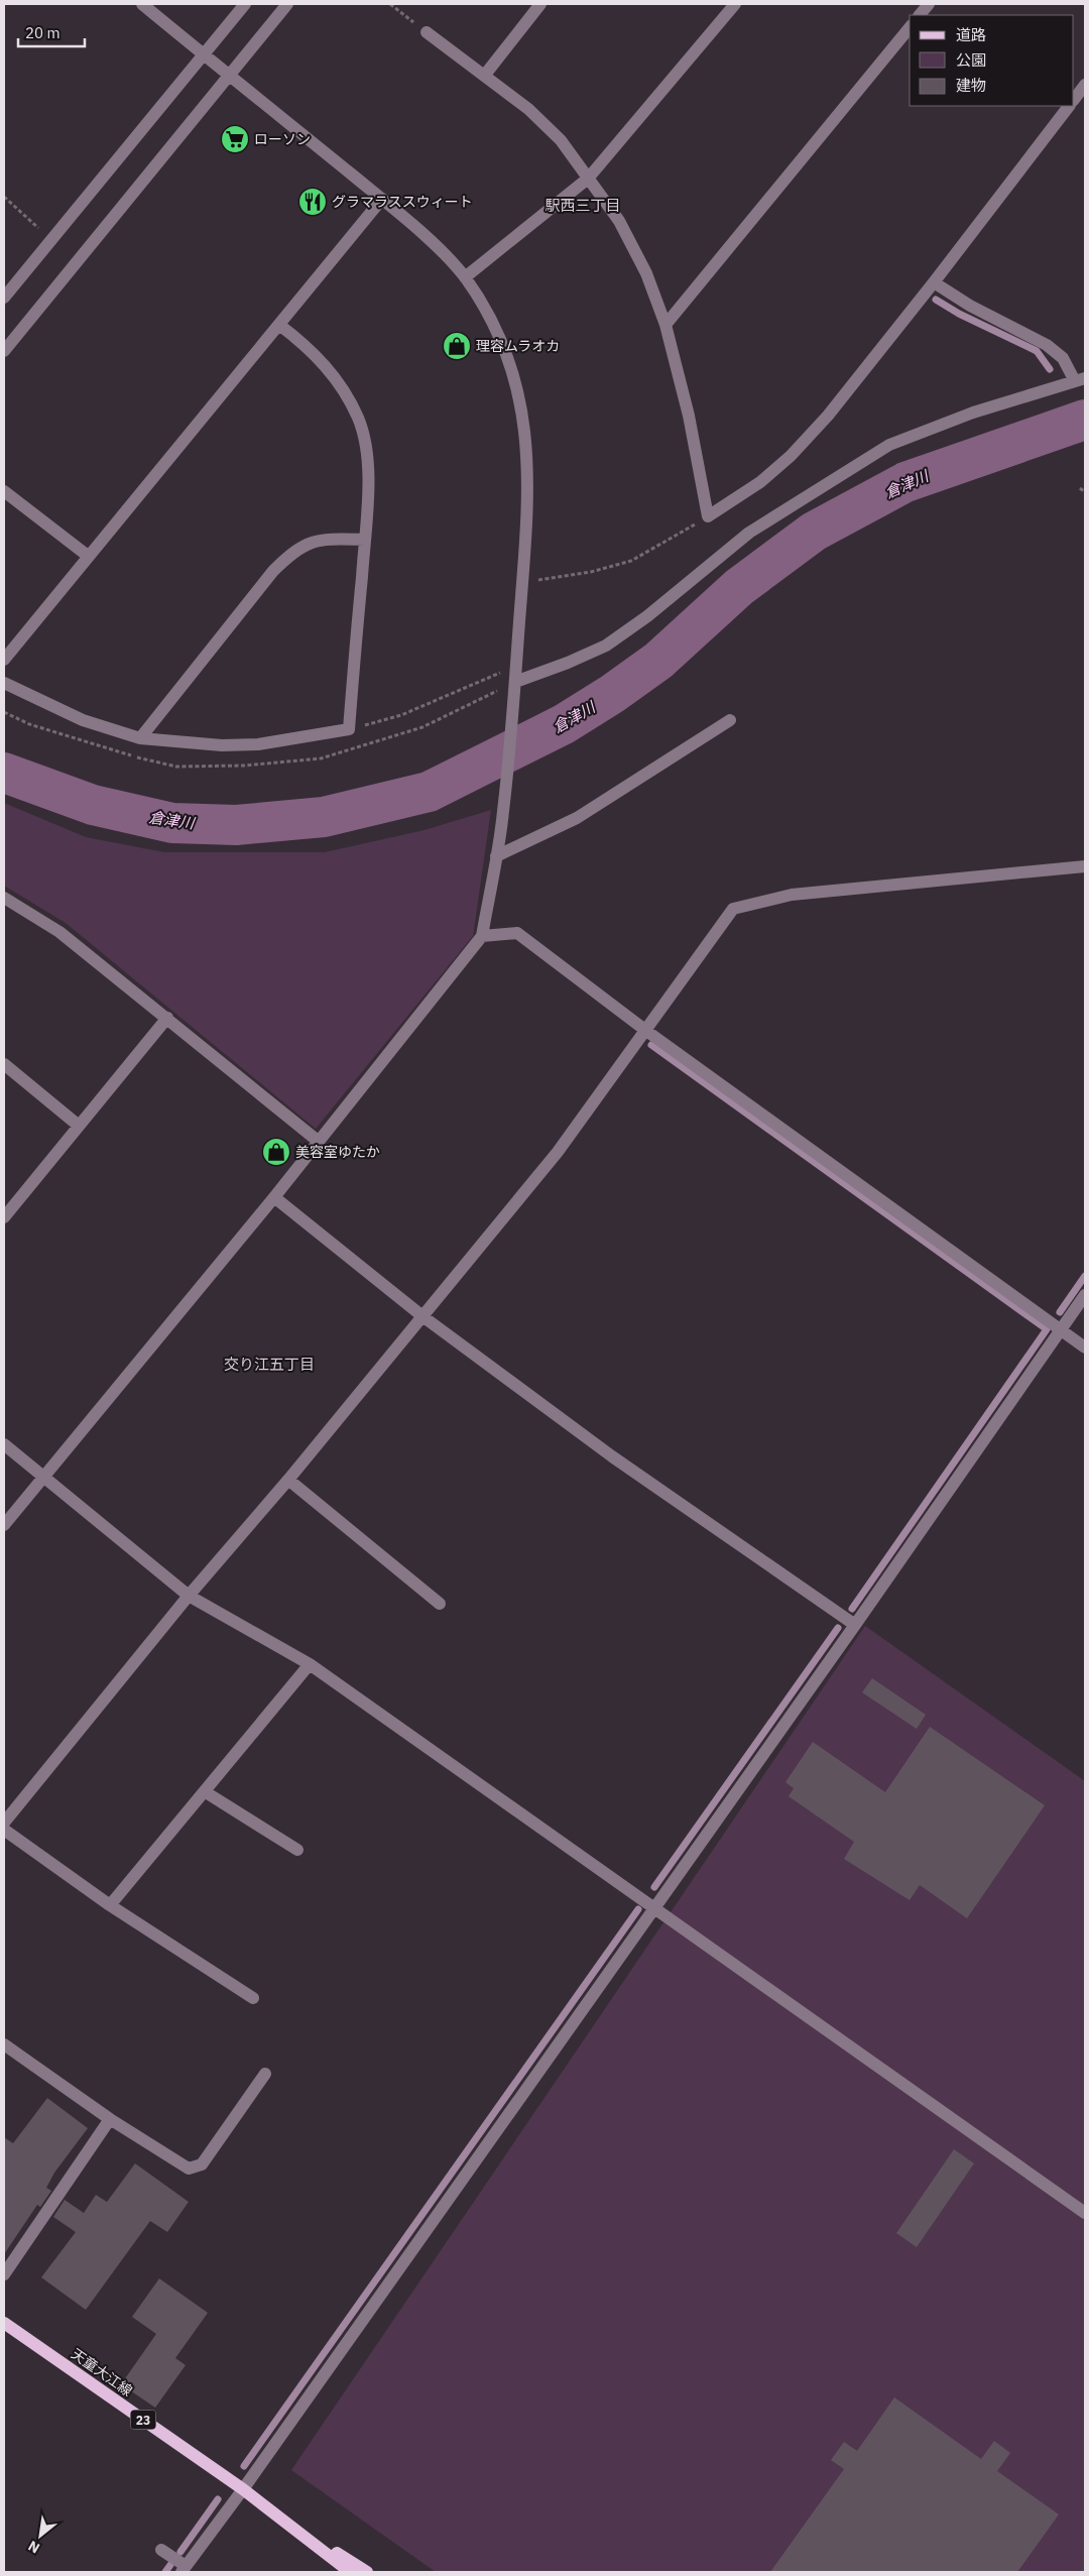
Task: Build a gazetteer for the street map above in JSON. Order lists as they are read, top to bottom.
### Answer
{
  "streets": {
    "main road": ["天童大江線", "23"]
  },
  "districts": ["駅西三丁目", "交り江五丁目"],
  "water": ["倉津川"],
  "places": {
    "supermarket": ["ローソン"],
    "restaurant": ["グラマラススウィート"],
    "shop": ["理容ムラオカ", "美容室ゆたか"]
  },
  "legend": ["道路", "公園", "建物"],
  "scale_bar": "20 m",
  "north": "bottom left"
}
